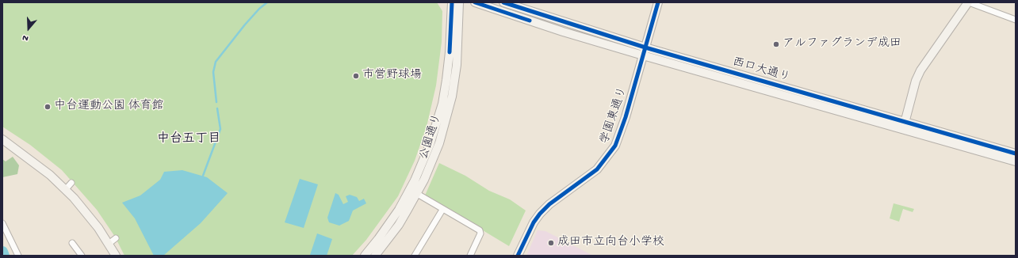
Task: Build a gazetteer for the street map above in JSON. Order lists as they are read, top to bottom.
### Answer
{
  "streets": {
    "street": ["西口大通り", "学園東通り", "公園通り"]
  },
  "crossings": [
    ["西口大通り", "学園東通り"]
  ],
  "districts": ["中台五丁目"],
  "places": [
    "アルファグランデ成田",
    "市営野球場",
    "中台運動公園 体育館",
    "成田市立向台小学校"
  ],
  "north": "bottom"
}
